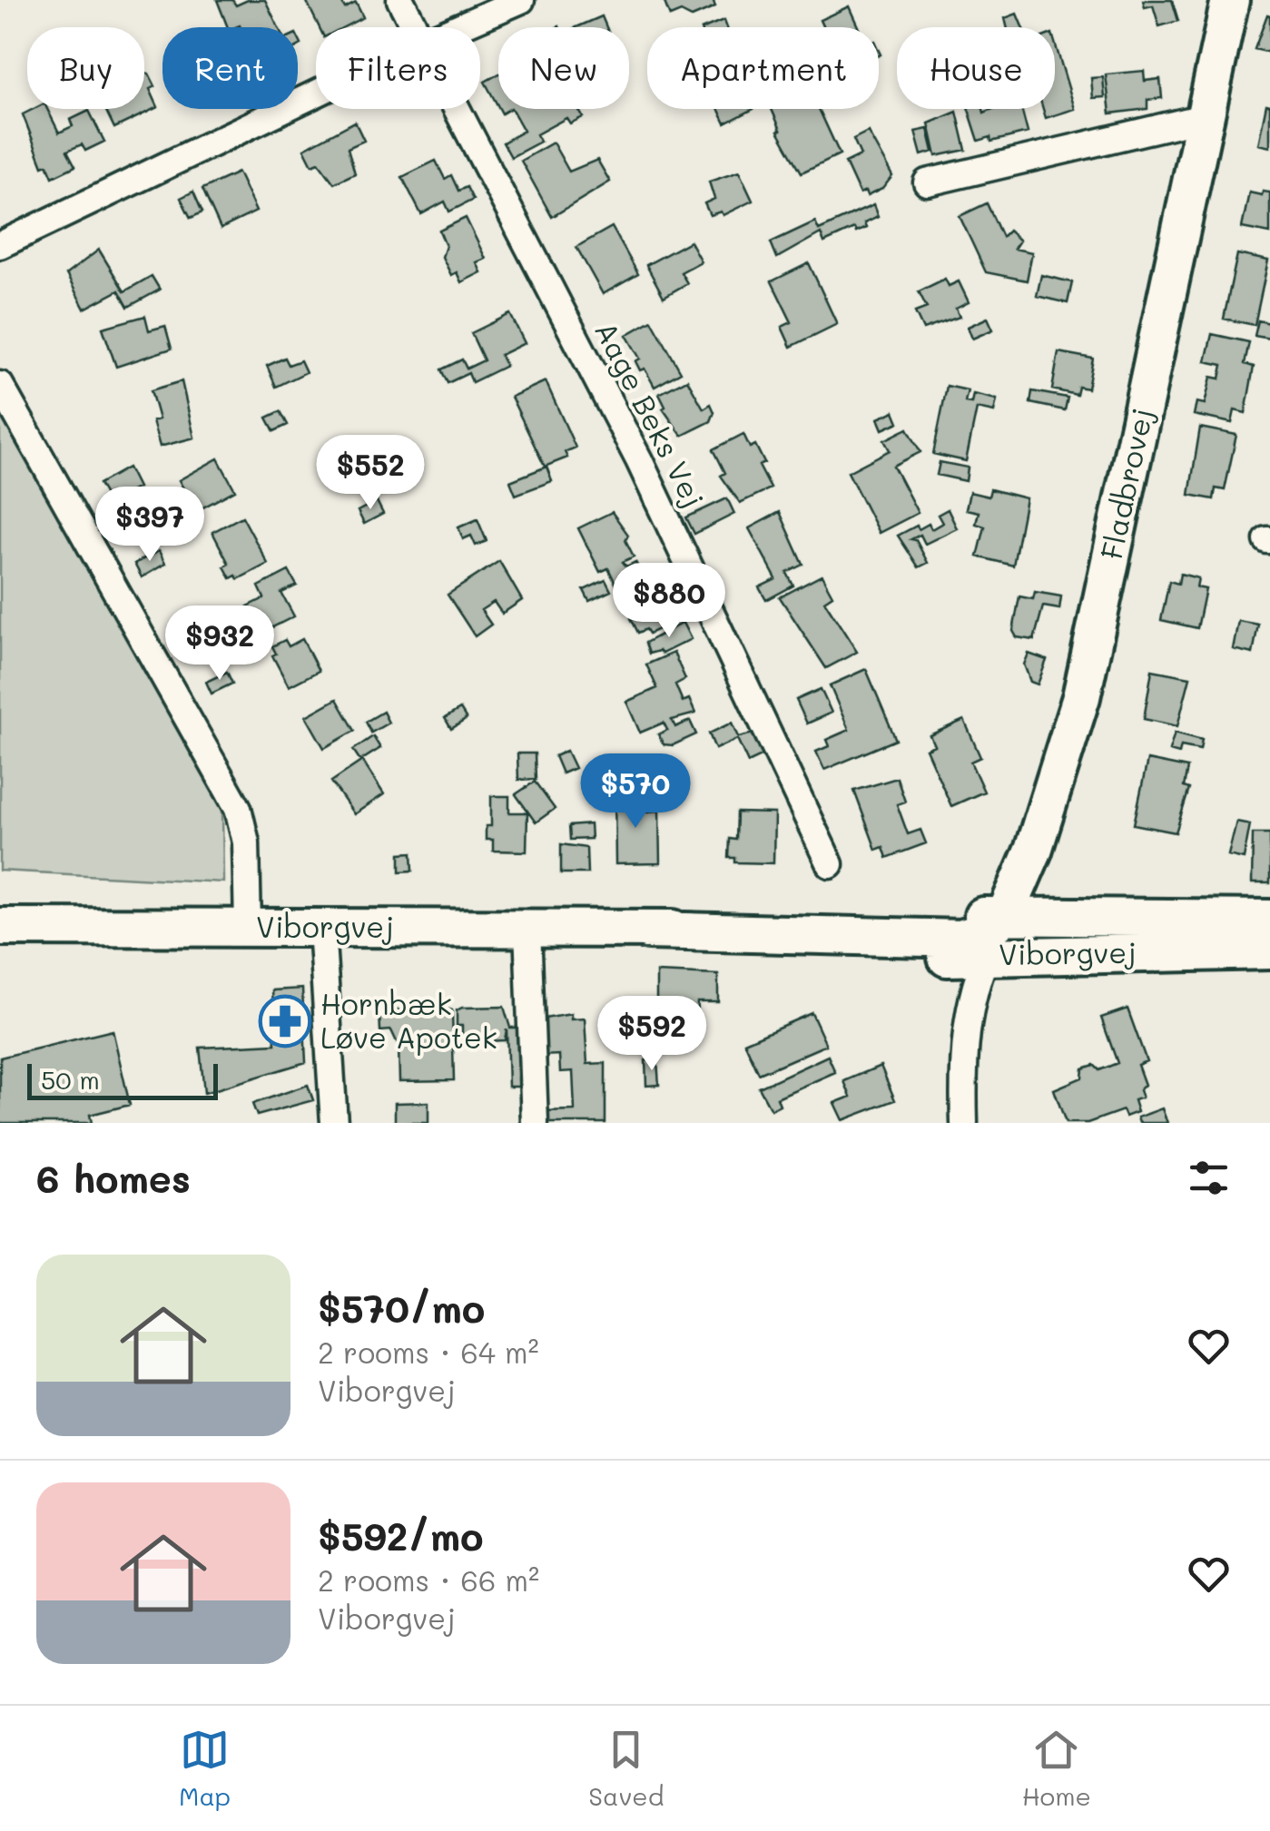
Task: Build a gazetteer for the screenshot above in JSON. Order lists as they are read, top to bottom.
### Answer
{
  "streets": {
    "street": ["Aage Beks Vej", "Fladbrovej", "Viborgvej"]
  },
  "crossings": [
    ["Fladbrovej", "Viborgvej"]
  ],
  "places": {
    "pharmacy": ["Hornbæk Løve Apotek"]
  },
  "scale_bar": "50 m",
  "page": {
    "chip": [
      "Buy",
      "Rent",
      "Filters",
      "New",
      "Apartment",
      "House"
    ],
    "price": [
      "$552",
      "$397",
      "$880",
      "$932",
      "$570",
      "$592"
    ],
    "scale": "50 m",
    "heading": "6 homes",
    "list": [
      {
        "name": "$570/mo",
        "note": "2 rooms · 64 m² · Viborgvej"
      },
      {
        "name": "$592/mo",
        "note": "2 rooms · 66 m² · Viborgvej"
      }
    ],
    "tabs": ["Map", "Saved", "Home"]
  }
}
